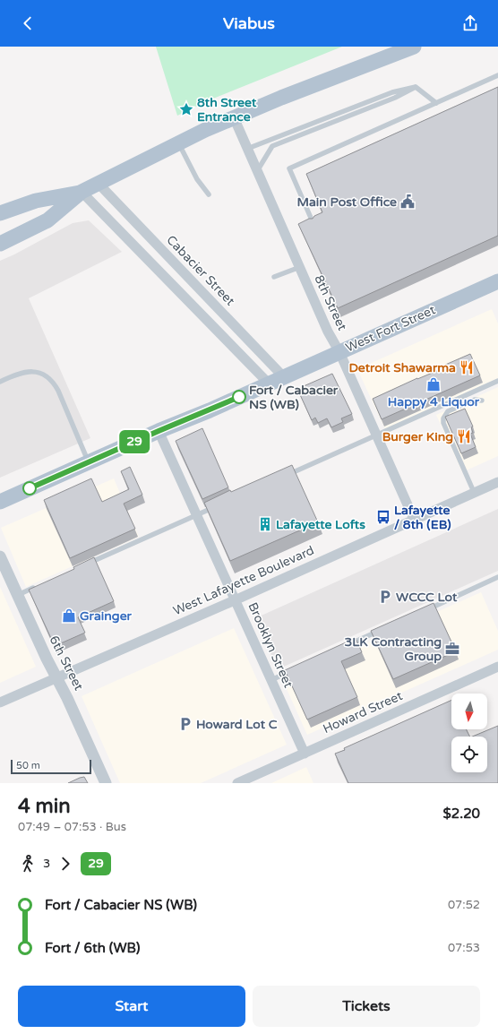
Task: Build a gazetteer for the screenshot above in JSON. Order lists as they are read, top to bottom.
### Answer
{
  "streets": {
    "main road": ["West Fort Street"],
    "street": [
      "Cabacier Street",
      "8th Street",
      "West Lafayette Boulevard",
      "Brooklyn Street",
      "6th Street",
      "Howard Street"
    ]
  },
  "crossings": [
    ["Cabacier Street", "West Fort Street"],
    ["8th Street", "West Fort Street"],
    ["8th Street", "West Lafayette Boulevard"],
    ["West Fort Street", "Brooklyn Street"],
    ["West Lafayette Boulevard", "Brooklyn Street"],
    ["West Lafayette Boulevard", "6th Street"],
    ["Brooklyn Street", "Howard Street"]
  ],
  "places": {
    "place": ["8th Street Entrance"],
    "public building": ["Main Post Office"],
    "restaurant": ["Detroit Shawarma", "Burger King"],
    "shop": ["Happy 4 Liquor", "Grainger"],
    "other": ["Fort / Cabacier NS (WB)"],
    "bus stop": ["Lafayette / 8th (EB)"],
    "building": ["Lafayette Lofts"],
    "parking": ["WCCC Lot", "Howard Lot C"],
    "office": ["3LK Contracting Group"]
  },
  "lines": ["bus line 29"],
  "scale_bar": "50 m",
  "north": "bottom",
  "page": {
    "header": "Viabus",
    "on_map": "29",
    "scale": "50 m",
    "heading": ["4 min", "07:49 – 07:53 · Bus", "$2.20"],
    "legs": ["3", "29"],
    "list": [
      {
        "name": "Fort / Cabacier NS (WB)",
        "value": "07:52"
      },
      {
        "name": "Fort / 6th (WB)",
        "value": "07:53"
      }
    ],
    "buttons": ["Start", "Tickets"]
  }
}
